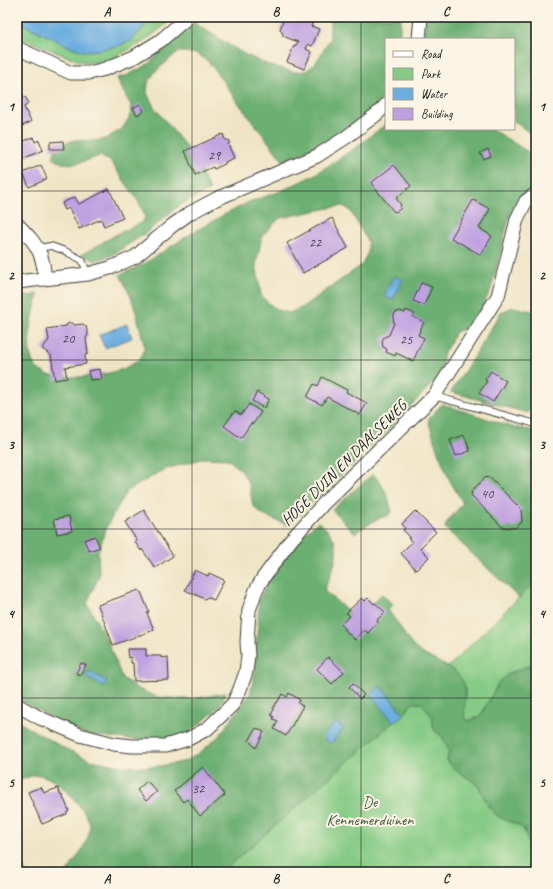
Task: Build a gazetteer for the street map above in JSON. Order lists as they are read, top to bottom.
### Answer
{
  "streets": {
    "street": ["HOGE DUIN EN DAALSEWEG"]
  },
  "parks": ["De Kennemerduinen"],
  "house_numbers": [
    "29",
    "22",
    "20",
    "25",
    "40",
    "32"
  ],
  "legend": [
    "Road",
    "Park",
    "Water",
    "Building"
  ],
  "grid": {
    "columns": ["A", "B", "C"],
    "rows": [
      "1",
      "2",
      "3",
      "4",
      "5"
    ]
  }
}
